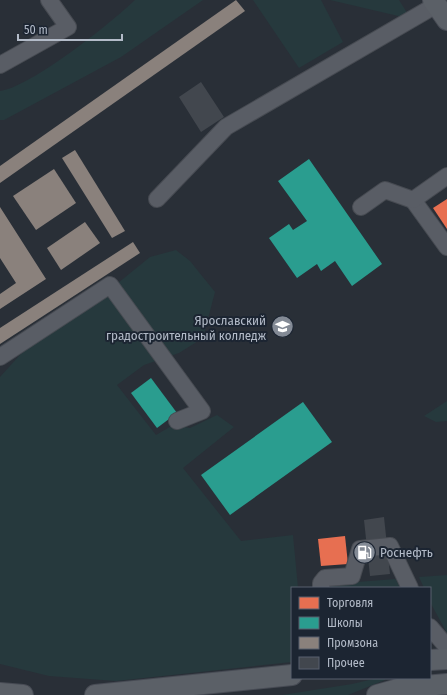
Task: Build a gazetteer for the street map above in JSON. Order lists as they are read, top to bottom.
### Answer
{
  "places": {
    "school or university": ["Ярославский градостроительный колледж"],
    "fuel station": ["Роснефть"]
  },
  "legend": [
    "Торговля",
    "Школы",
    "Промзона",
    "Прочее"
  ],
  "scale_bar": "50 m"
}
